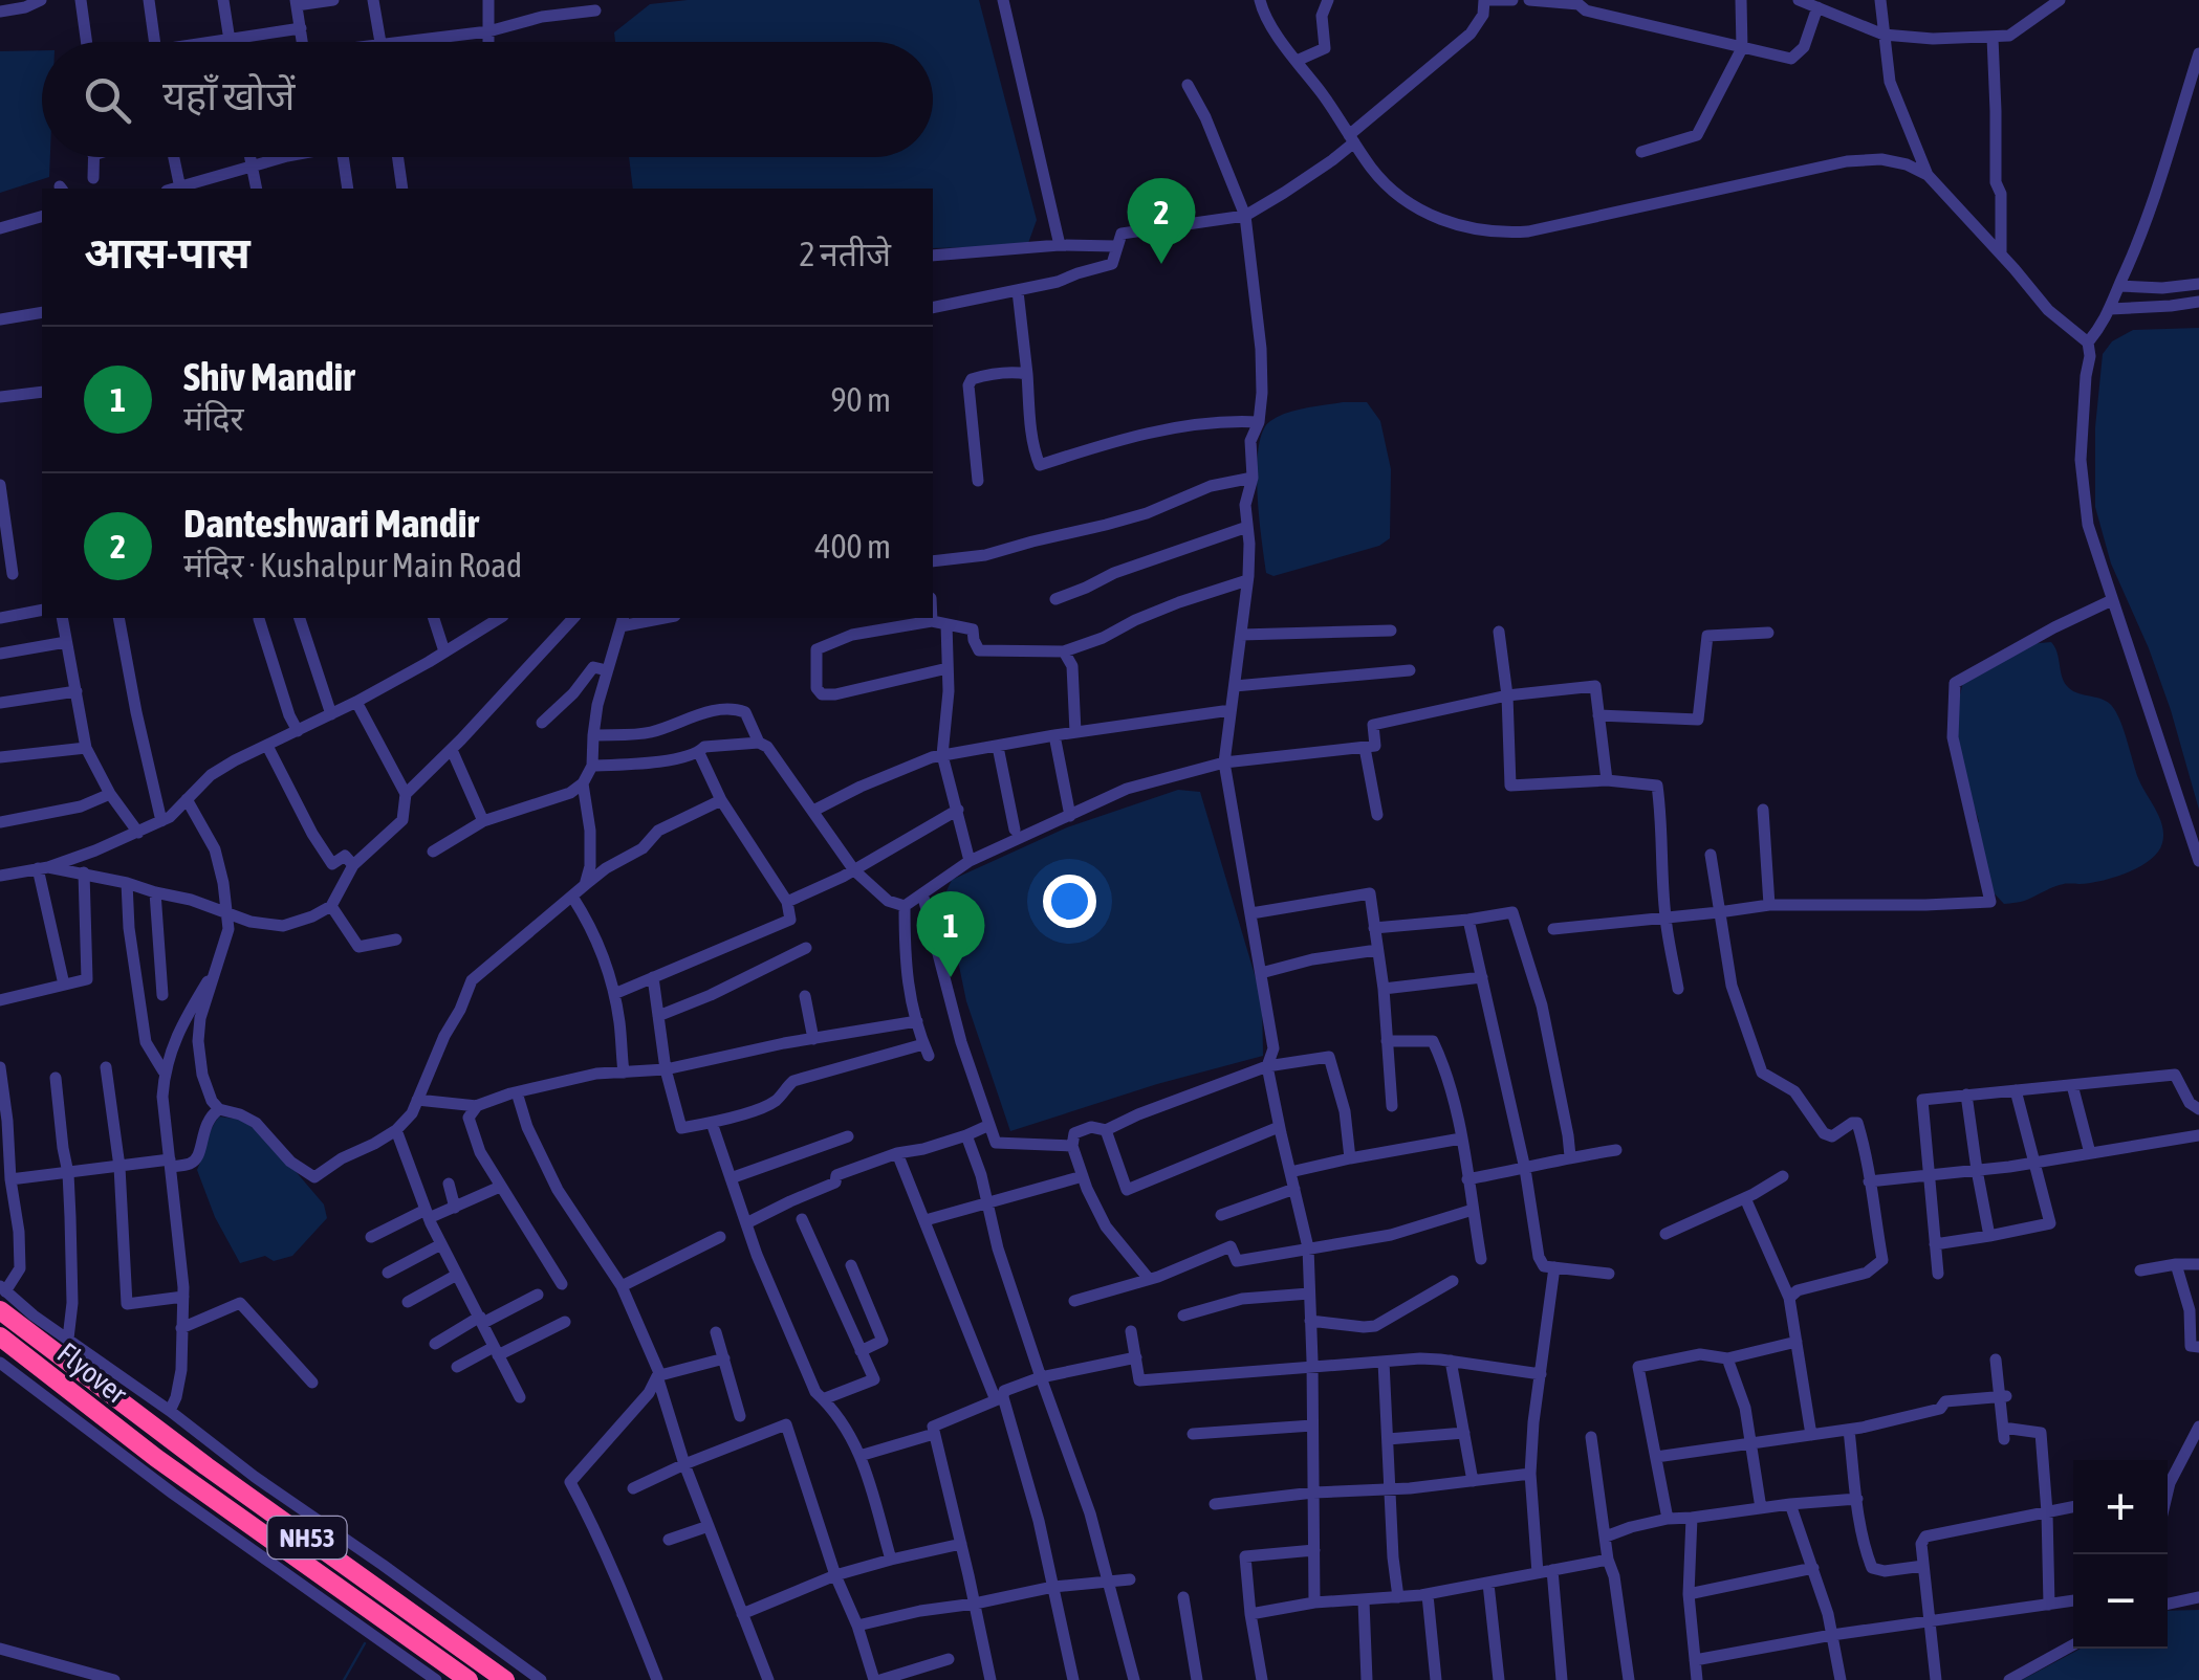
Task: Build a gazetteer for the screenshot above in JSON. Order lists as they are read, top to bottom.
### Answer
{
  "streets": {
    "highway": ["Flyover", "NH53"]
  },
  "crossings": [
    ["Flyover", "NH53"]
  ],
  "page": {
    "search": "यहाँ खोजें",
    "pins": ["2", "1"],
    "heading": ["आस-पास", "2 नतीजे"],
    "list": [
      {
        "mark": "1",
        "name": "Shiv Mandir",
        "note": "मंदिर",
        "value": "90 m"
      },
      {
        "mark": "2",
        "name": "Danteshwari Mandir",
        "note": "मंदिर · Kushalpur Main Road",
        "value": "400 m"
      }
    ],
    "map_buttons": ["+", "−"]
  }
}
